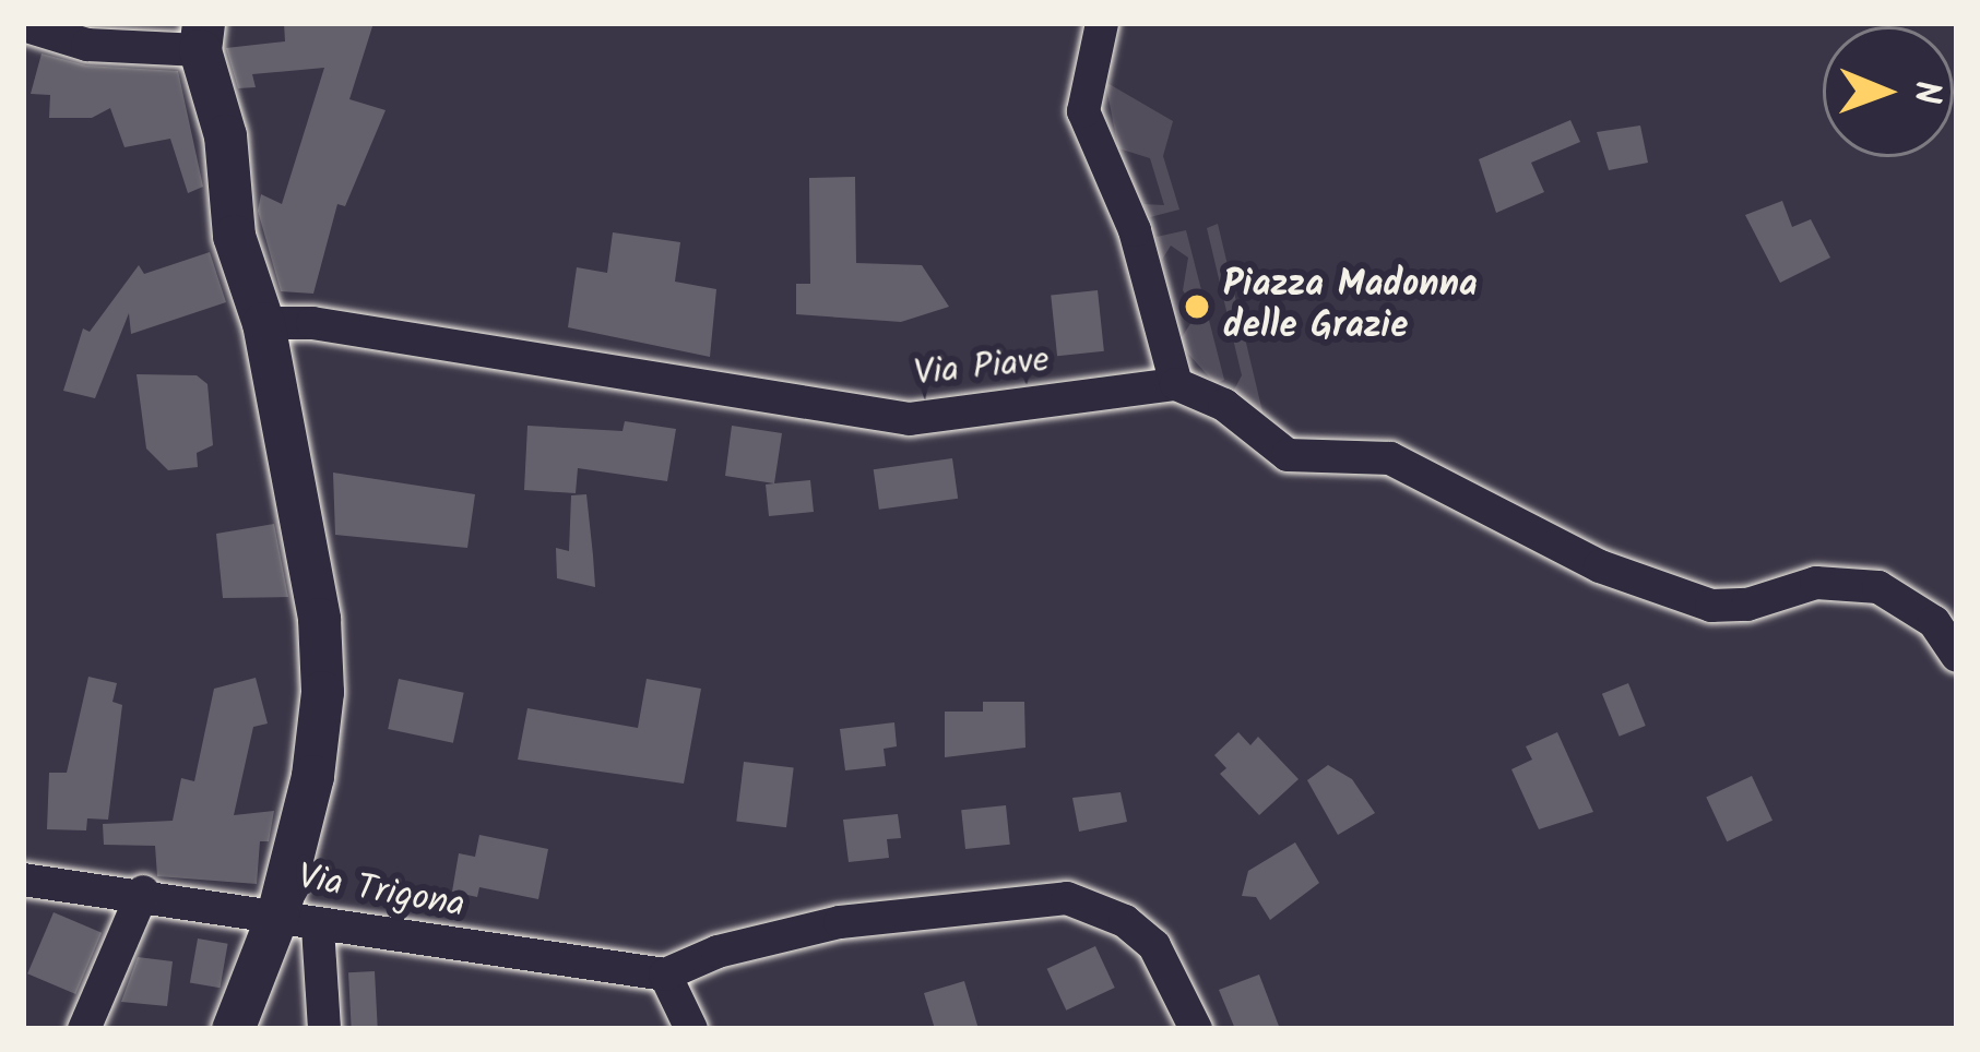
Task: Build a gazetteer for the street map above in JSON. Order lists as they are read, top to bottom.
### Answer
{
  "streets": {
    "street": ["Via Piave", "Via Trigona"]
  },
  "places": ["Piazza Madonna delle Grazie"],
  "north": "right"
}
